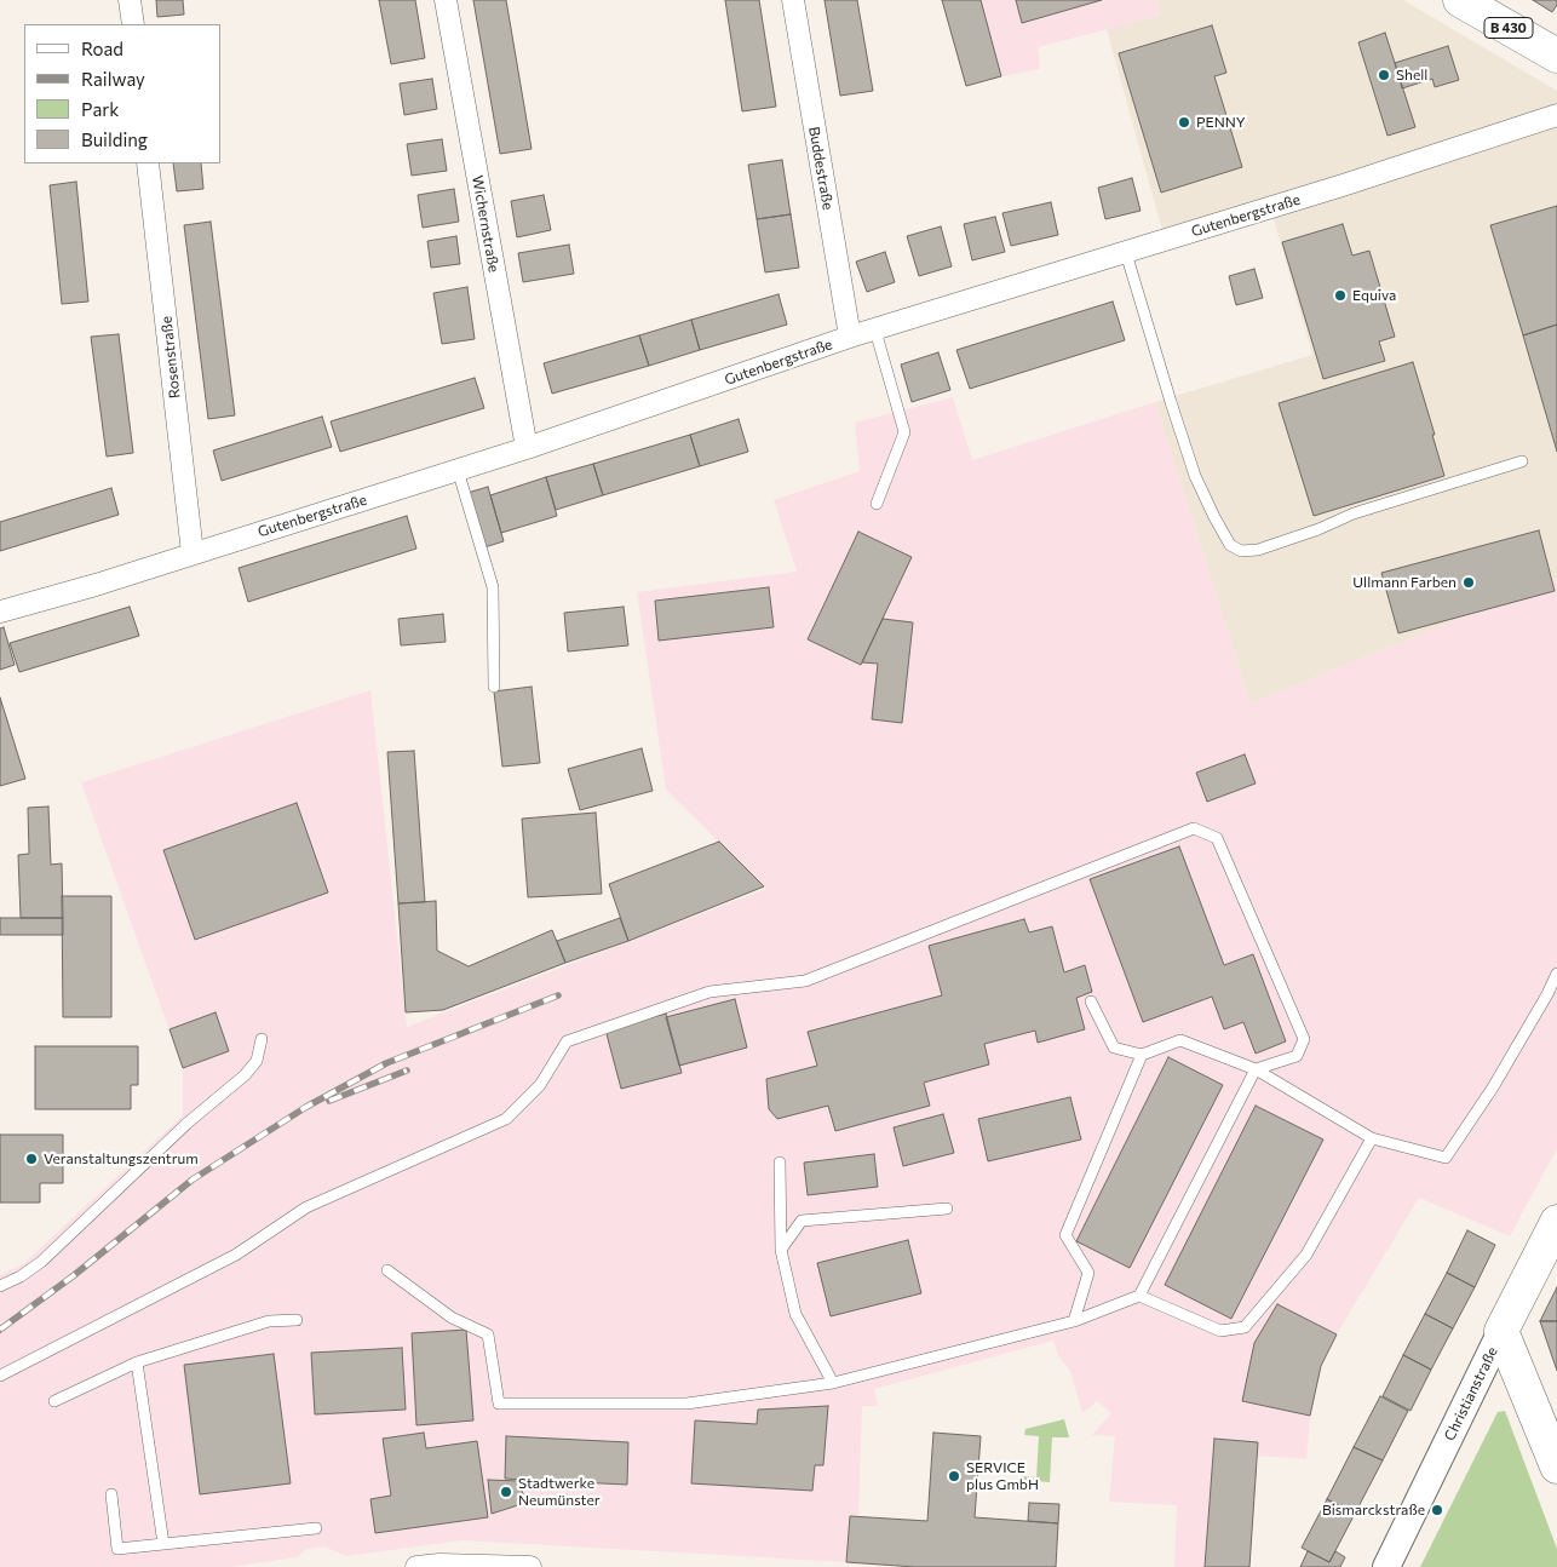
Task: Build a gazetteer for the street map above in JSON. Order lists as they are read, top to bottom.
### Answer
{
  "streets": {
    "main road": ["B 430", "Christianstraße"],
    "street": [
      "Buddestraße",
      "Gutenbergstraße",
      "Wichernstraße",
      "Rosenstraße"
    ]
  },
  "crossings": [
    ["Buddestraße", "Gutenbergstraße"],
    ["Gutenbergstraße", "Wichernstraße"],
    ["Gutenbergstraße", "Rosenstraße"]
  ],
  "places": [
    "Shell",
    "PENNY",
    "Equiva",
    "Ullmann Farben",
    "Veranstaltungszentrum",
    "SERVICE plus GmbH",
    "Stadtwerke Neumünster",
    "Bismarckstraße"
  ],
  "legend": [
    "Road",
    "Railway",
    "Park",
    "Building"
  ]
}
